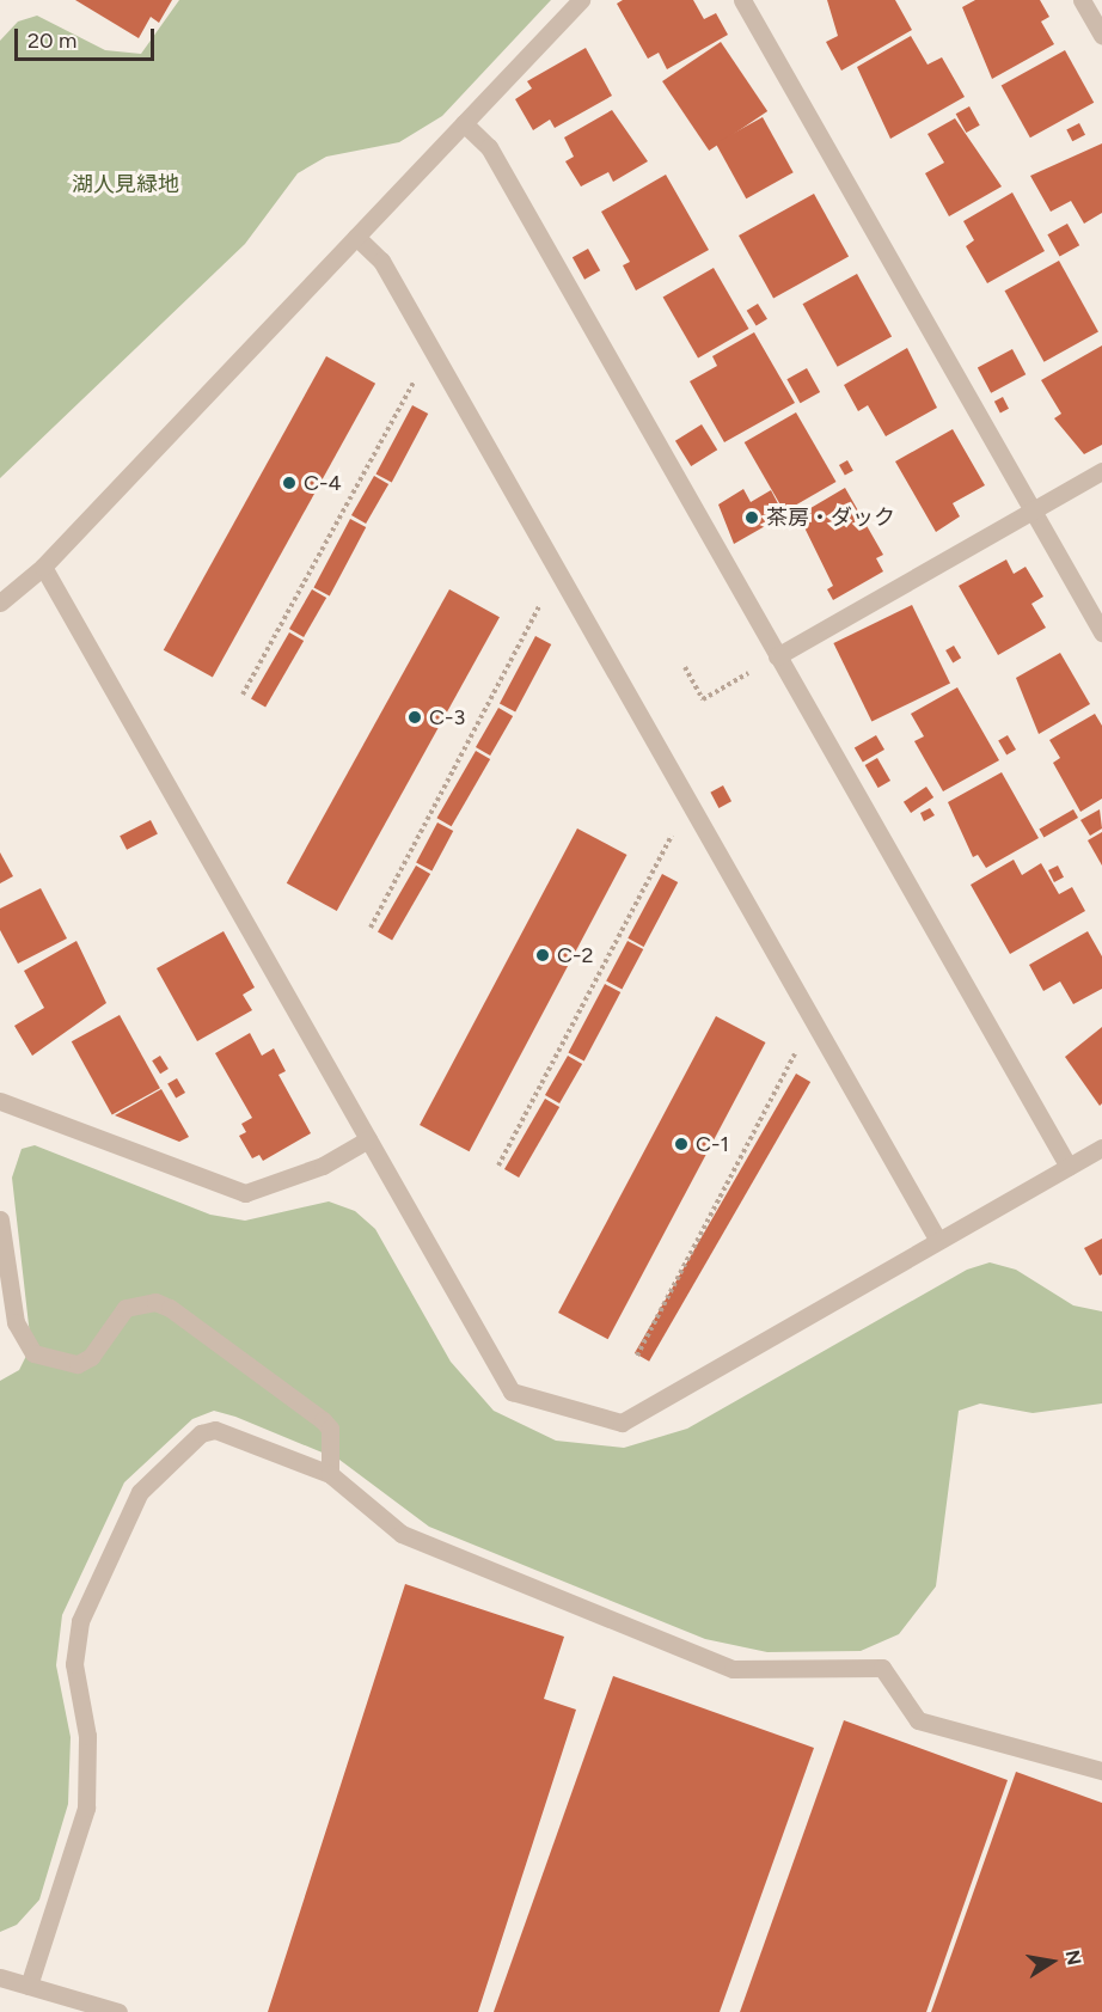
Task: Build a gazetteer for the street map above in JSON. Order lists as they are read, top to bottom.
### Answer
{
  "parks": ["湖人見緑地"],
  "places": [
    "C-4",
    "茶房・ダック",
    "C-3",
    "C-2",
    "C-1"
  ],
  "scale_bar": "20 m",
  "north": "right"
}
